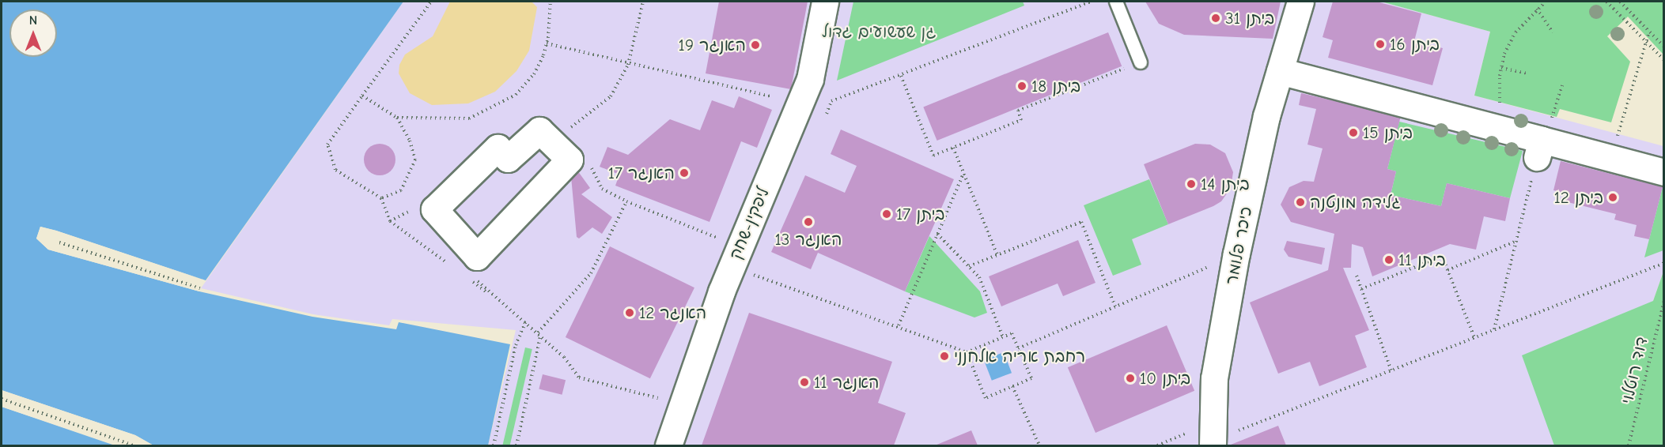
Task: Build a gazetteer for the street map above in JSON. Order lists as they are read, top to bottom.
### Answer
{
  "streets": {
    "street": ["ליפקין-שחק", "כיכר פלומר"],
    "path": ["דוד רוטלוי"]
  },
  "parks": ["גן שעשועים גדול"],
  "places": [
    "ביתן 31",
    "ביתן 16",
    "האנגר 19",
    "ביתן 18",
    "ביתן 15",
    "האנגר 17",
    "ביתן 14",
    "ביתן 12",
    "גלידה מונטנה",
    "ביתן 17",
    "האנגר 13",
    "ביתן 11",
    "האנגר 12",
    "רחבת אריה אלחנני",
    "ביתן 10",
    "האנגר 11"
  ],
  "north": "top"
}
